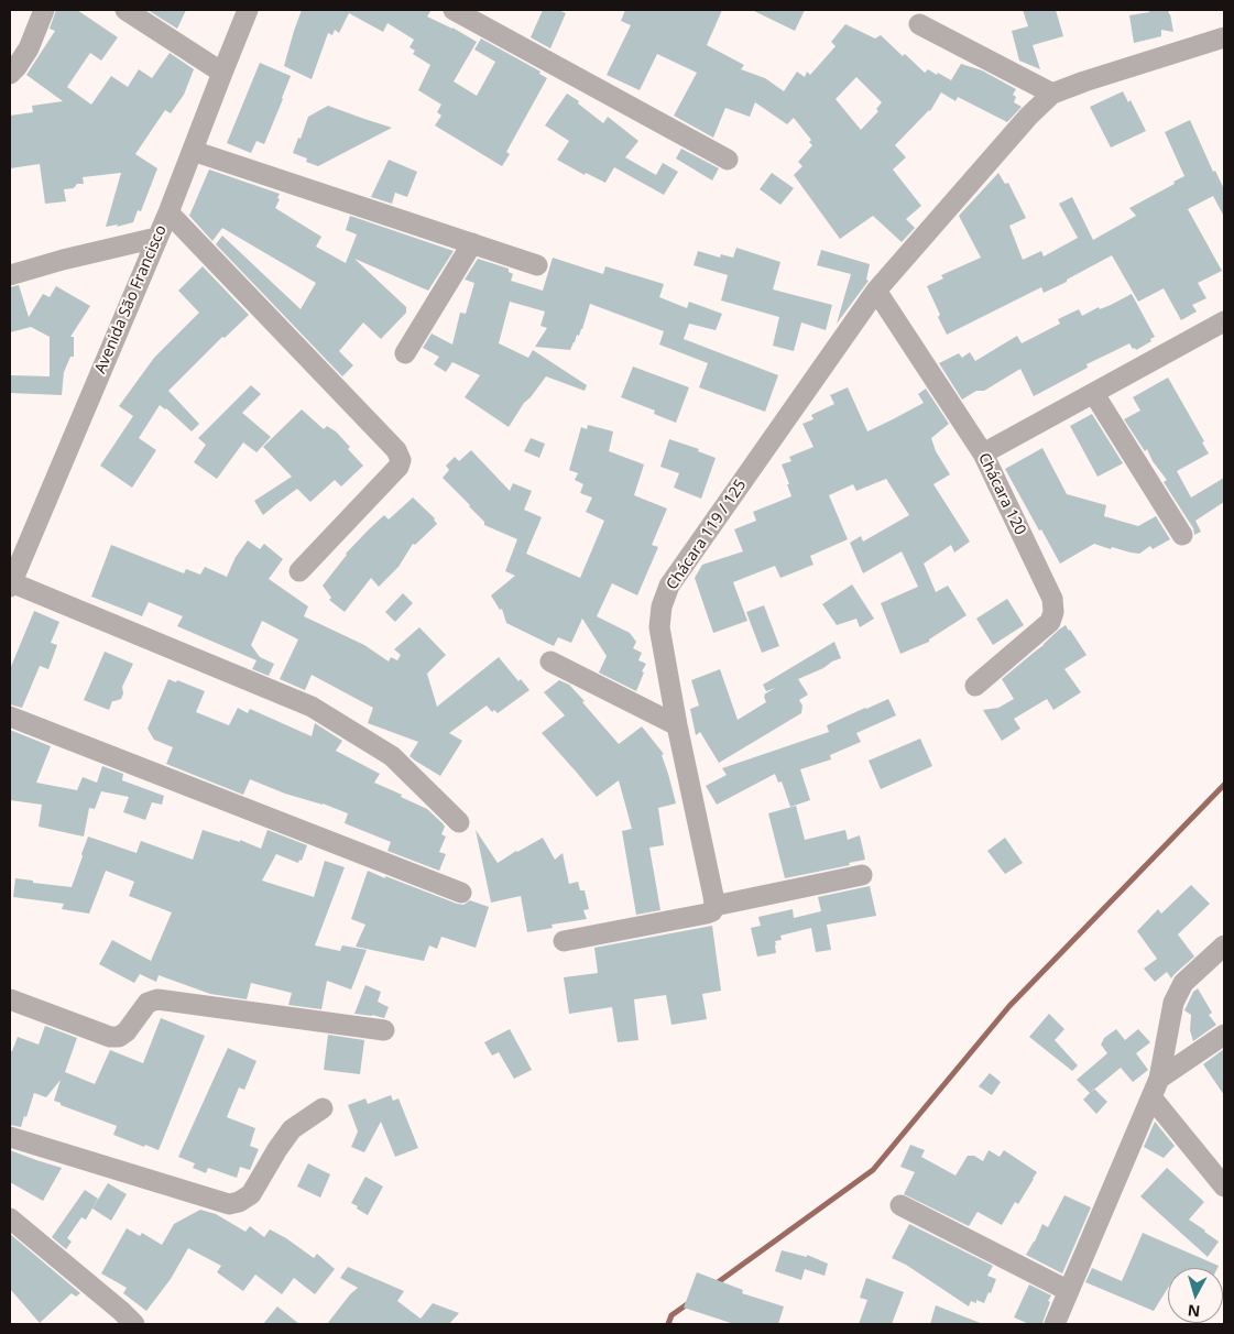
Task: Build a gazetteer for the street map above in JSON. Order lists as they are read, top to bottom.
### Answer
{
  "streets": {
    "street": ["Avenida São Francisco", "Chácara 120", "Chácara 119 / 125"]
  },
  "crossings": [
    ["Chácara 120", "Chácara 119 / 125"]
  ],
  "north": "bottom"
}
